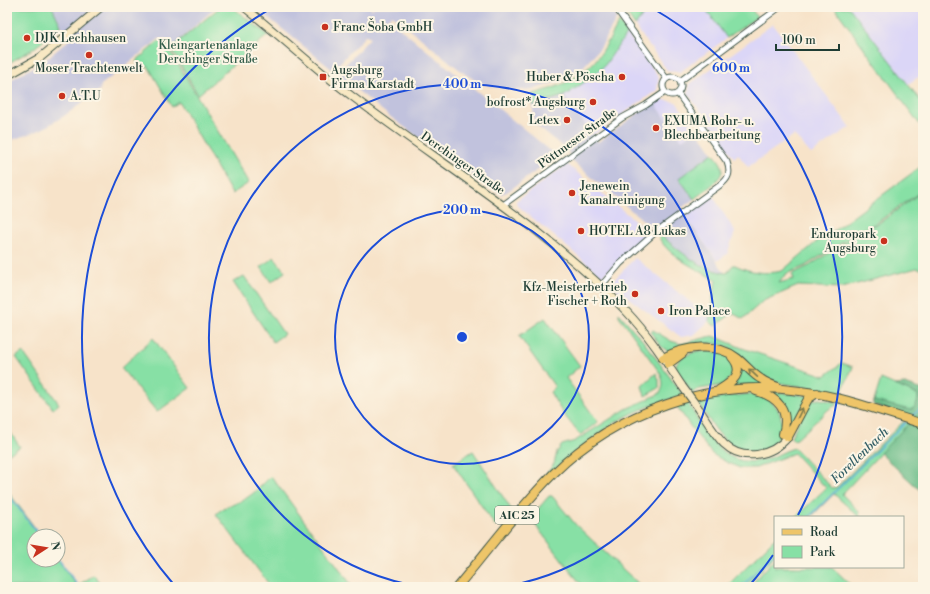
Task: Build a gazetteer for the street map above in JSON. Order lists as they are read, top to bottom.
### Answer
{
  "streets": {
    "main road": ["Derchinger Straße", "AIC 25"],
    "street": ["Pöttmeser Straße"]
  },
  "crossings": [
    ["Pöttmeser Straße", "Derchinger Straße"]
  ],
  "water": ["Forellenbach"],
  "parks": ["Kleingartenanlage Derchinger Straße"],
  "places": {
    "other": [
      "Franc Šoba GmbH",
      "DJK Lechhausen",
      "Moser Trachtenwelt",
      "Huber & Pöscha",
      "A.T.U",
      "bofrost* Augsburg",
      "Letex",
      "EXUMA Rohr- u. Blechbearbeitung",
      "Jenewein Kanalreinigung",
      "HOTEL A8 Lukas",
      "Enduropark Augsburg",
      "Kfz-Meisterbetrieb Fischer + Roth",
      "Iron Palace"
    ],
    "transit": ["Augsburg Firma Karstadt"]
  },
  "legend": ["Road", "Park"],
  "scale_bar": "100 m",
  "north": "right",
  "rings": ["600 m", "400 m", "200 m"]
}
